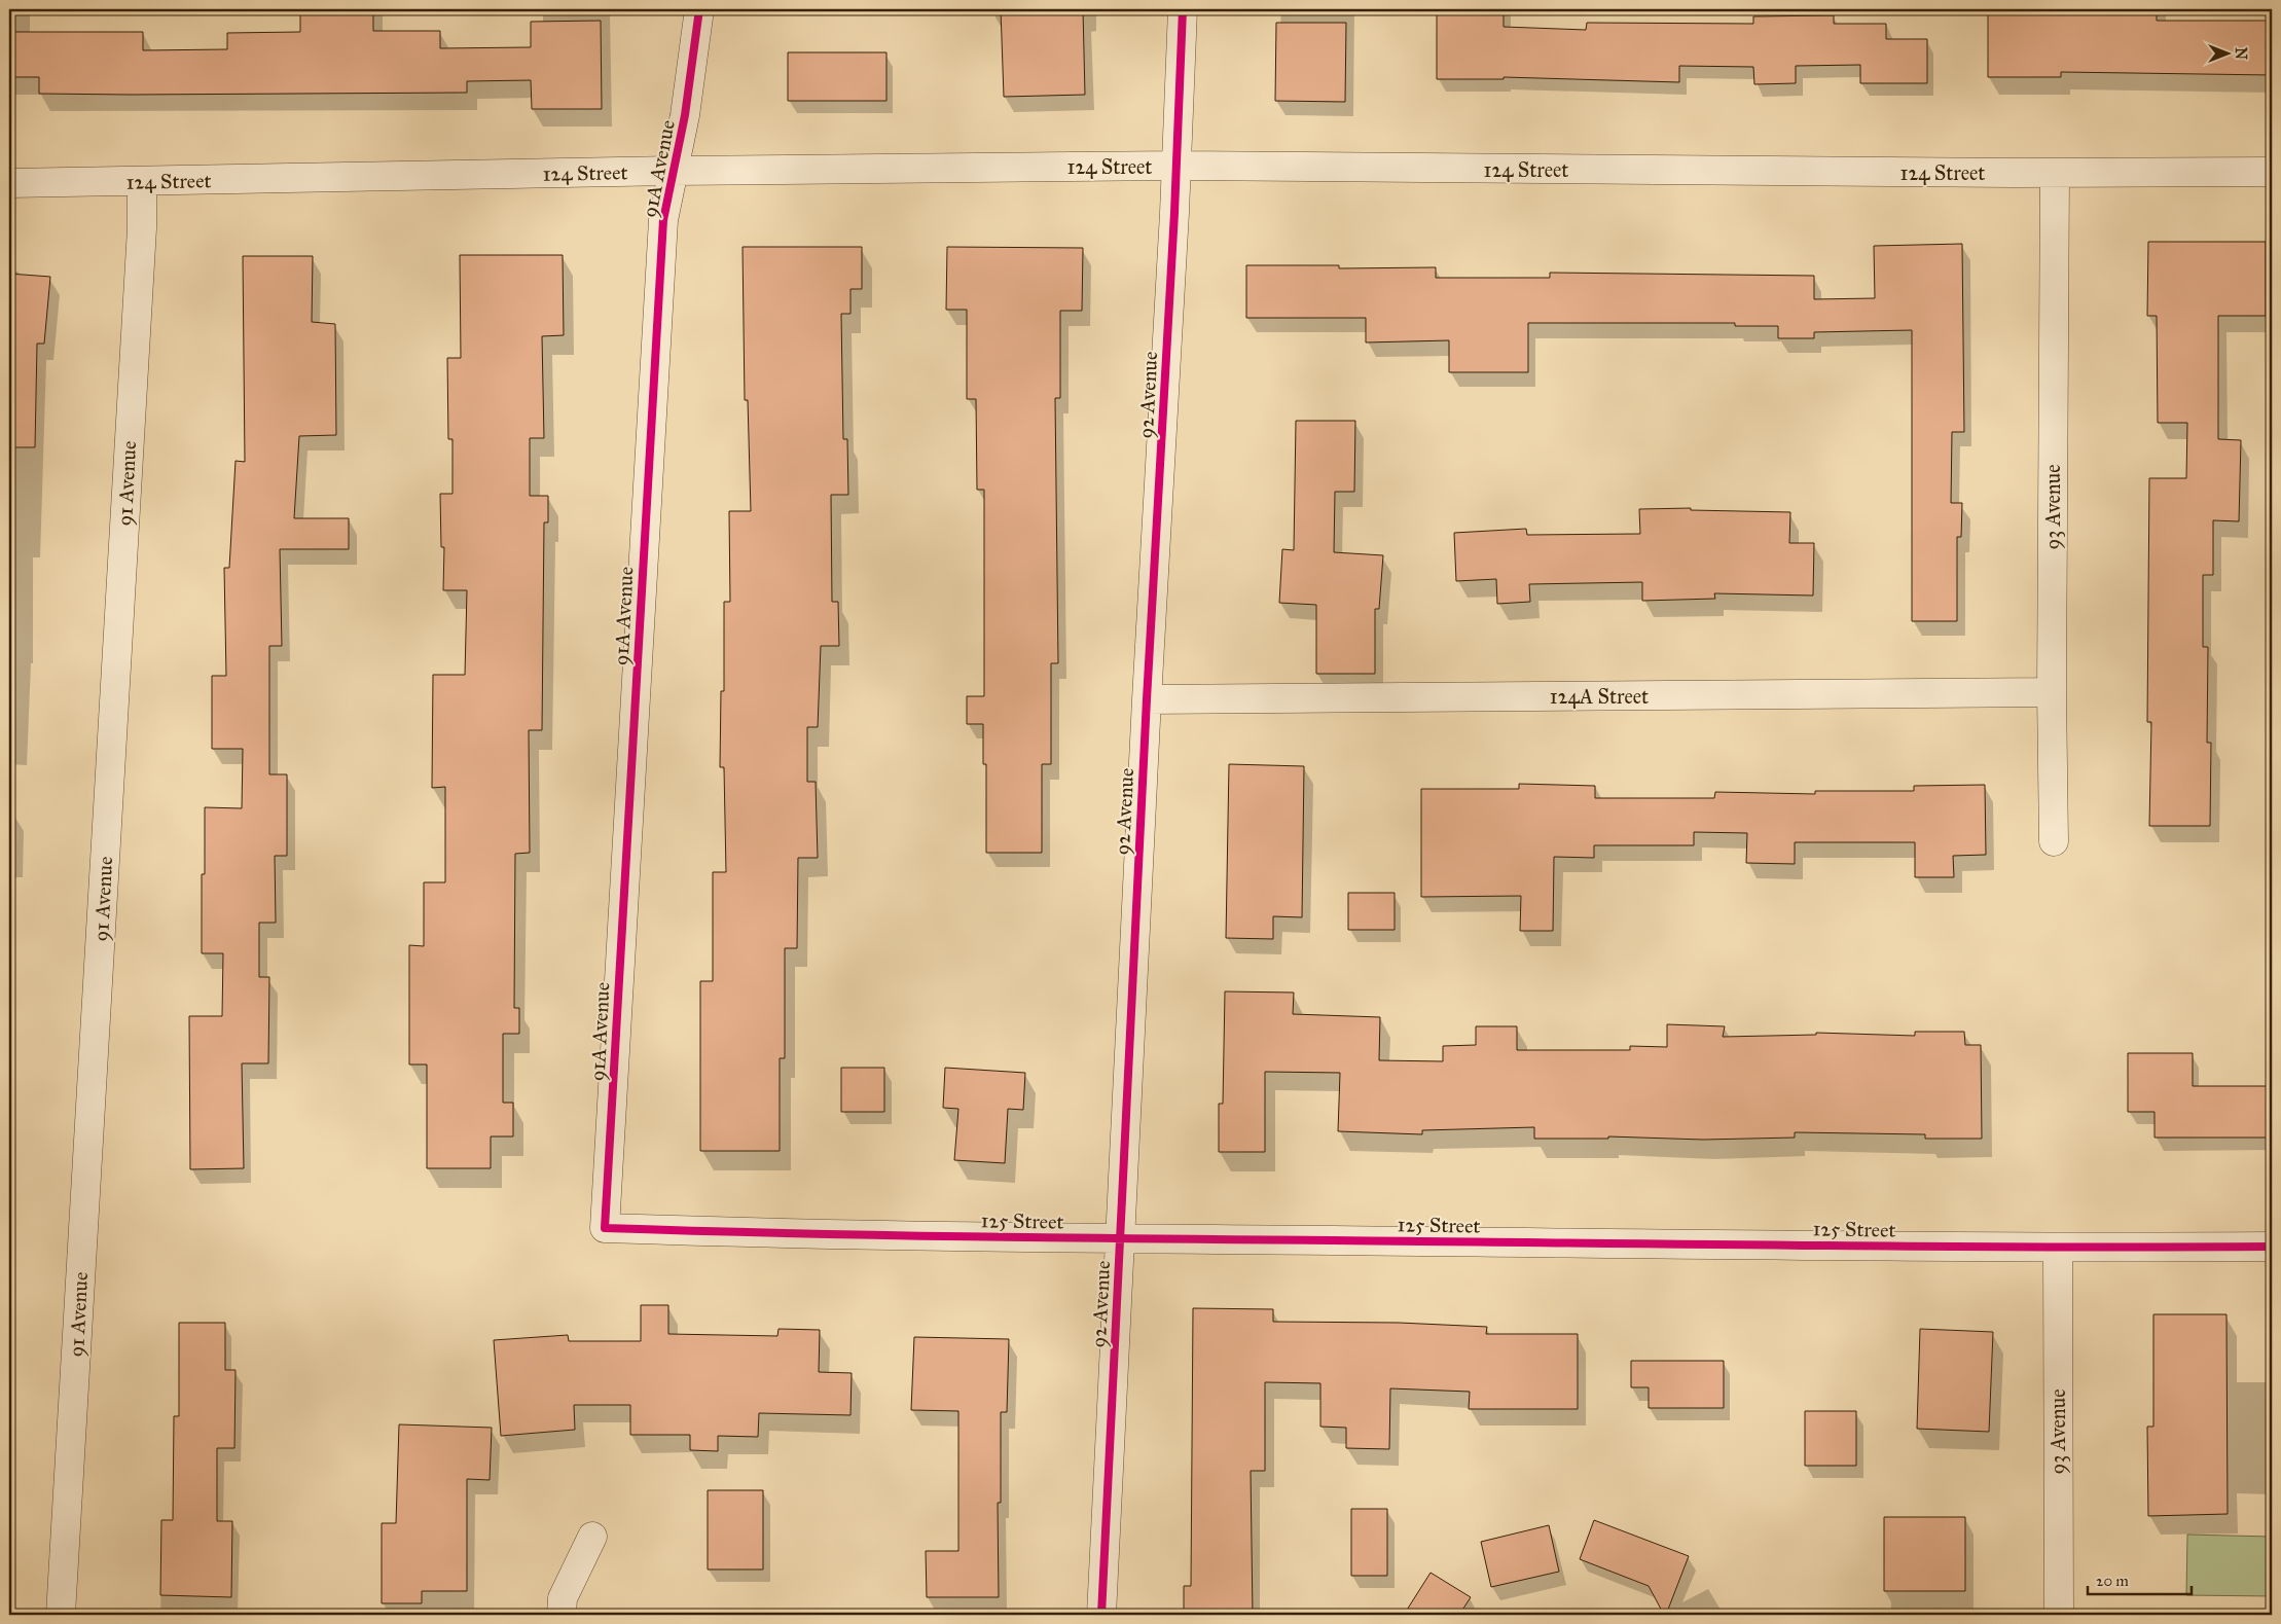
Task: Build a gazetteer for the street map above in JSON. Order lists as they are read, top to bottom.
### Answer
{
  "streets": {
    "street": [
      "124 Street",
      "91A Avenue",
      "92 Avenue",
      "91 Avenue",
      "93 Avenue",
      "124A Street",
      "125 Street"
    ]
  },
  "crossings": [
    ["124 Street", "91A Avenue"],
    ["124 Street", "92 Avenue"],
    ["124 Street", "91 Avenue"],
    ["124 Street", "93 Avenue"],
    ["91A Avenue", "125 Street"],
    ["92 Avenue", "124A Street"],
    ["92 Avenue", "125 Street"],
    ["93 Avenue", "124A Street"],
    ["93 Avenue", "125 Street"]
  ],
  "scale_bar": "20 m",
  "north": "right"
}
